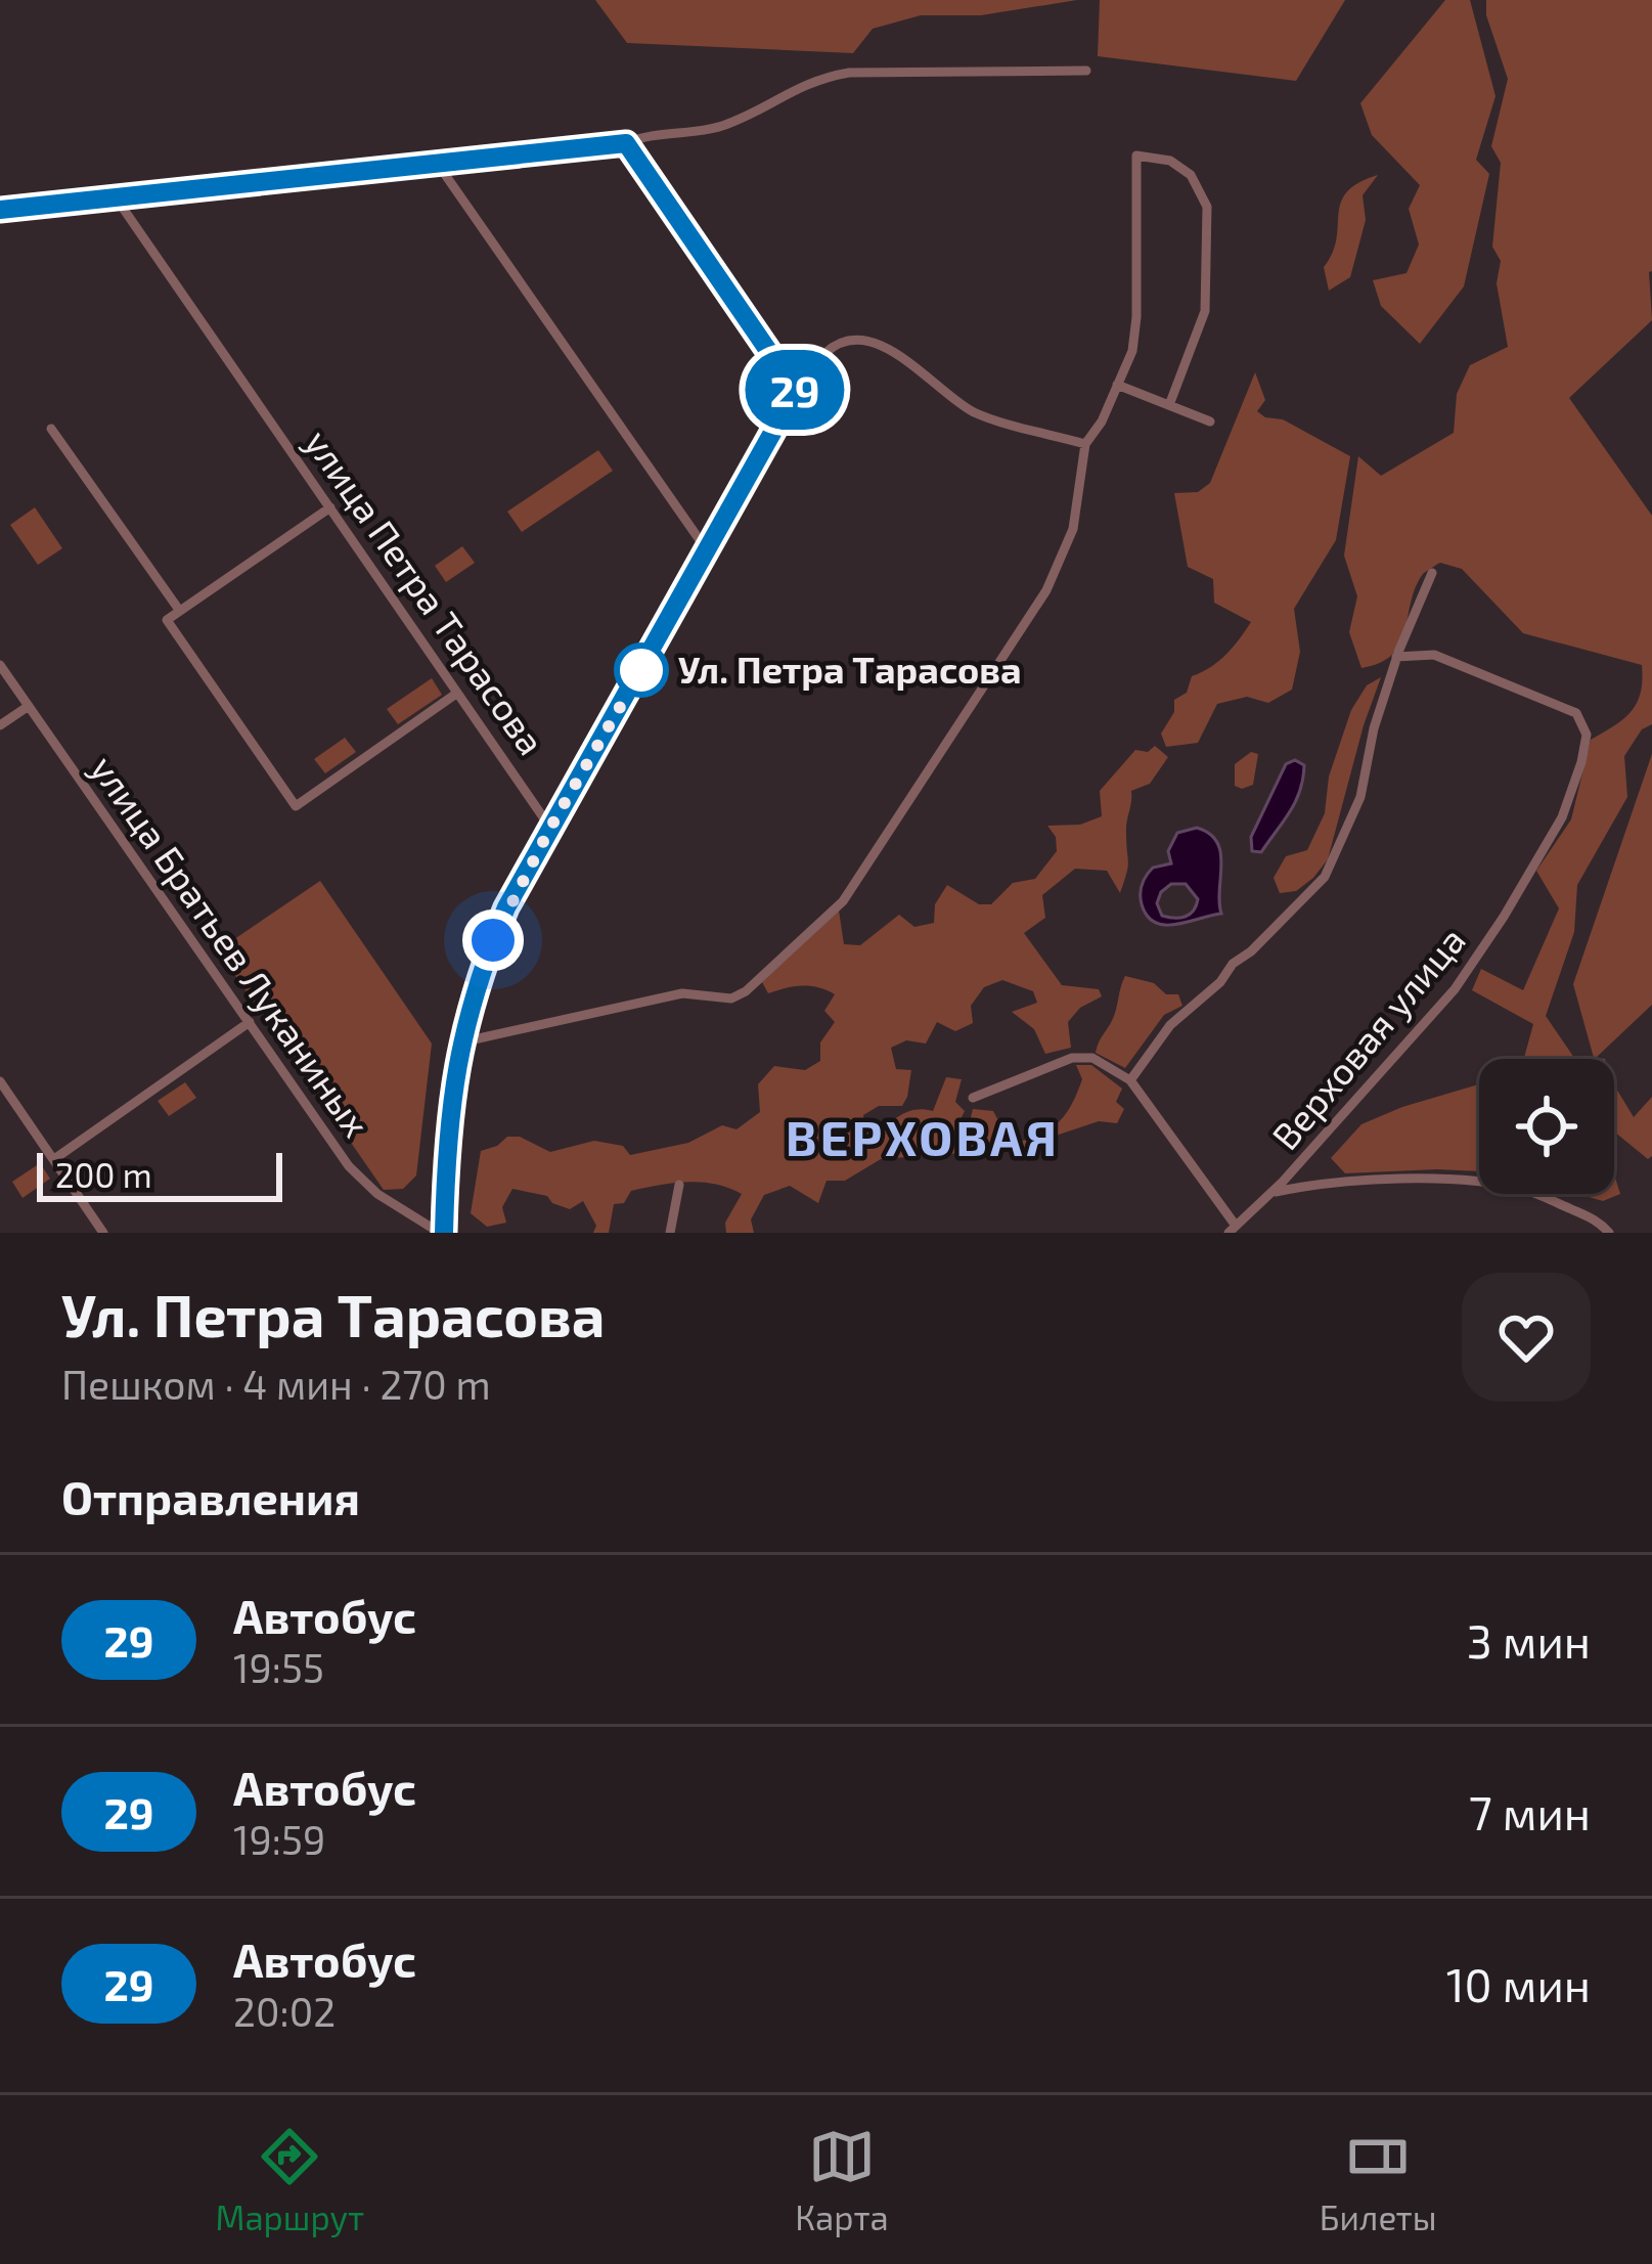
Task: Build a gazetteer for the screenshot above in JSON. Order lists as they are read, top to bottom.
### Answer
{
  "streets": {
    "street": ["улица Петра Тарасова", "улица Братьев Луканиных", "Верховая улица"]
  },
  "districts": ["ВЕРХОВАЯ"],
  "places": ["Ул. Петра Тарасова"],
  "lines": ["bus line 29"],
  "scale_bar": "200 m",
  "page": {
    "on_map": "29",
    "scale": "200 m",
    "heading": [
      ["Ул. Петра Тарасова", "Пешком · 4 мин · 270 m"],
      "Отправления"
    ],
    "list": [
      {
        "mark": "29",
        "name": "Автобус",
        "note": "19:55",
        "value": "3 мин"
      },
      {
        "mark": "29",
        "name": "Автобус",
        "note": "19:59",
        "value": "7 мин"
      },
      {
        "mark": "29",
        "name": "Автобус",
        "note": "20:02",
        "value": "10 мин"
      }
    ],
    "tabs": ["Маршрут", "Карта", "Билеты"]
  }
}
